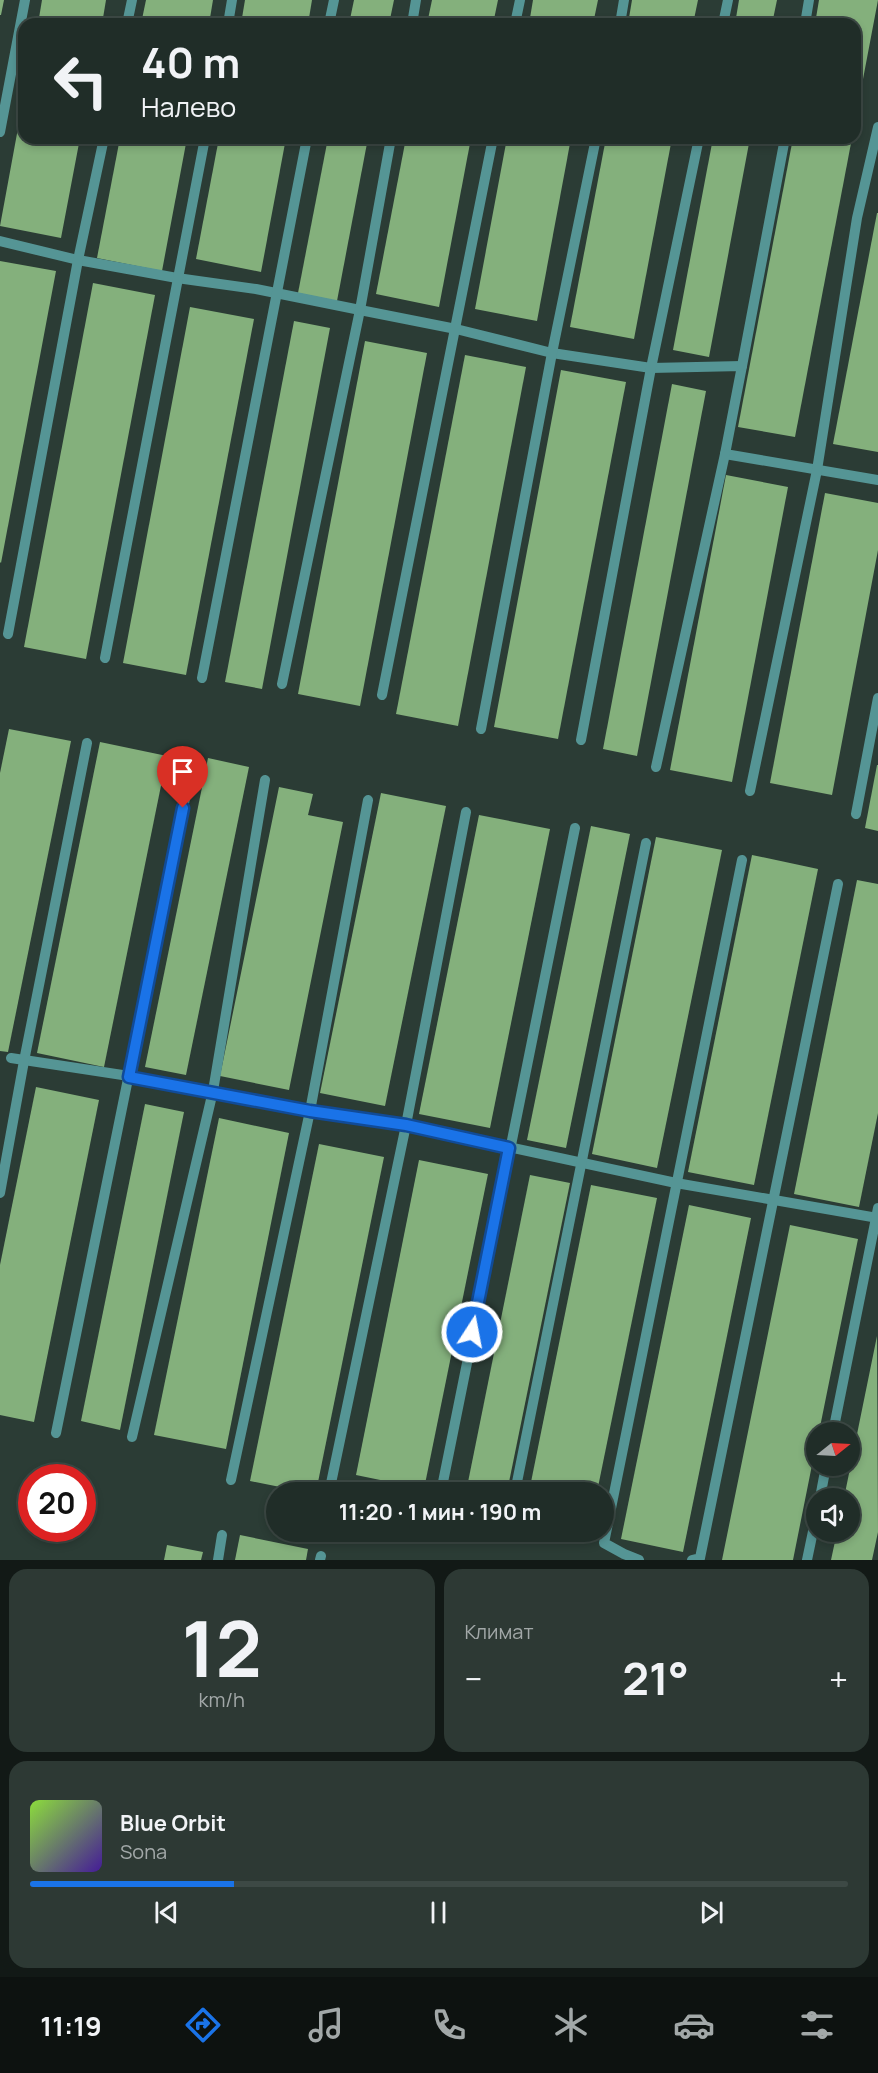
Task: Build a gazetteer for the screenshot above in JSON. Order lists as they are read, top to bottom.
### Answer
{
  "north": "right",
  "page": {
    "turn": ["40 m", "Налево"],
    "limit": "20",
    "trip": "11:20 · 1 мин · 190 m",
    "tile": [
      ["12", "km/h"],
      "Климат"
    ],
    "heat": ["−", "21°", "+"],
    "song": ["Blue Orbit", "Sona"],
    "tabs": "11:19"
  }
}
